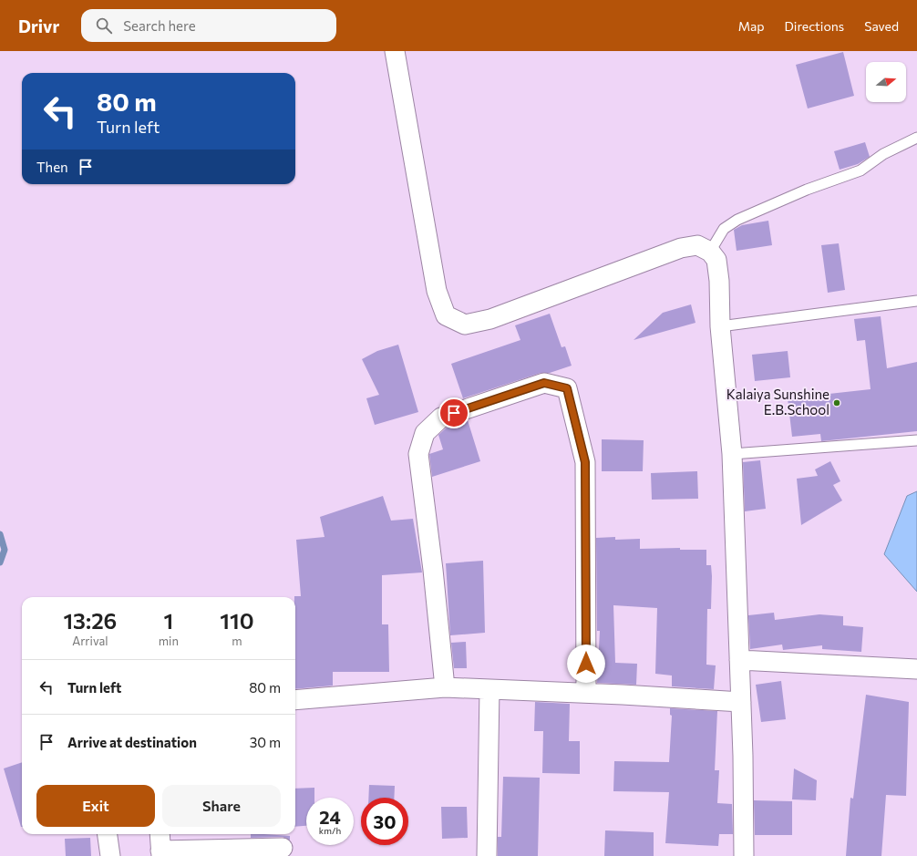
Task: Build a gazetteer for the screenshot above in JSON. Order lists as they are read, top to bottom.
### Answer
{
  "places": ["Kalaiya Sunshine E.B.School"],
  "north": "right",
  "page": {
    "header": "Drivr",
    "search": "Search here",
    "nav": ["Map", "Directions", "Saved"],
    "turn": ["80 m", "Turn left"],
    "then": "Then",
    "eta": [
      "13:26",
      "Arrival",
      "1",
      "min",
      "110",
      "m"
    ],
    "list": [
      {
        "name": "Turn left",
        "value": "80 m"
      },
      {
        "name": "Arrive at destination",
        "value": "30 m"
      }
    ],
    "buttons": ["Exit", "Share"],
    "speed": "24 km/h",
    "limit": "30"
  }
}
